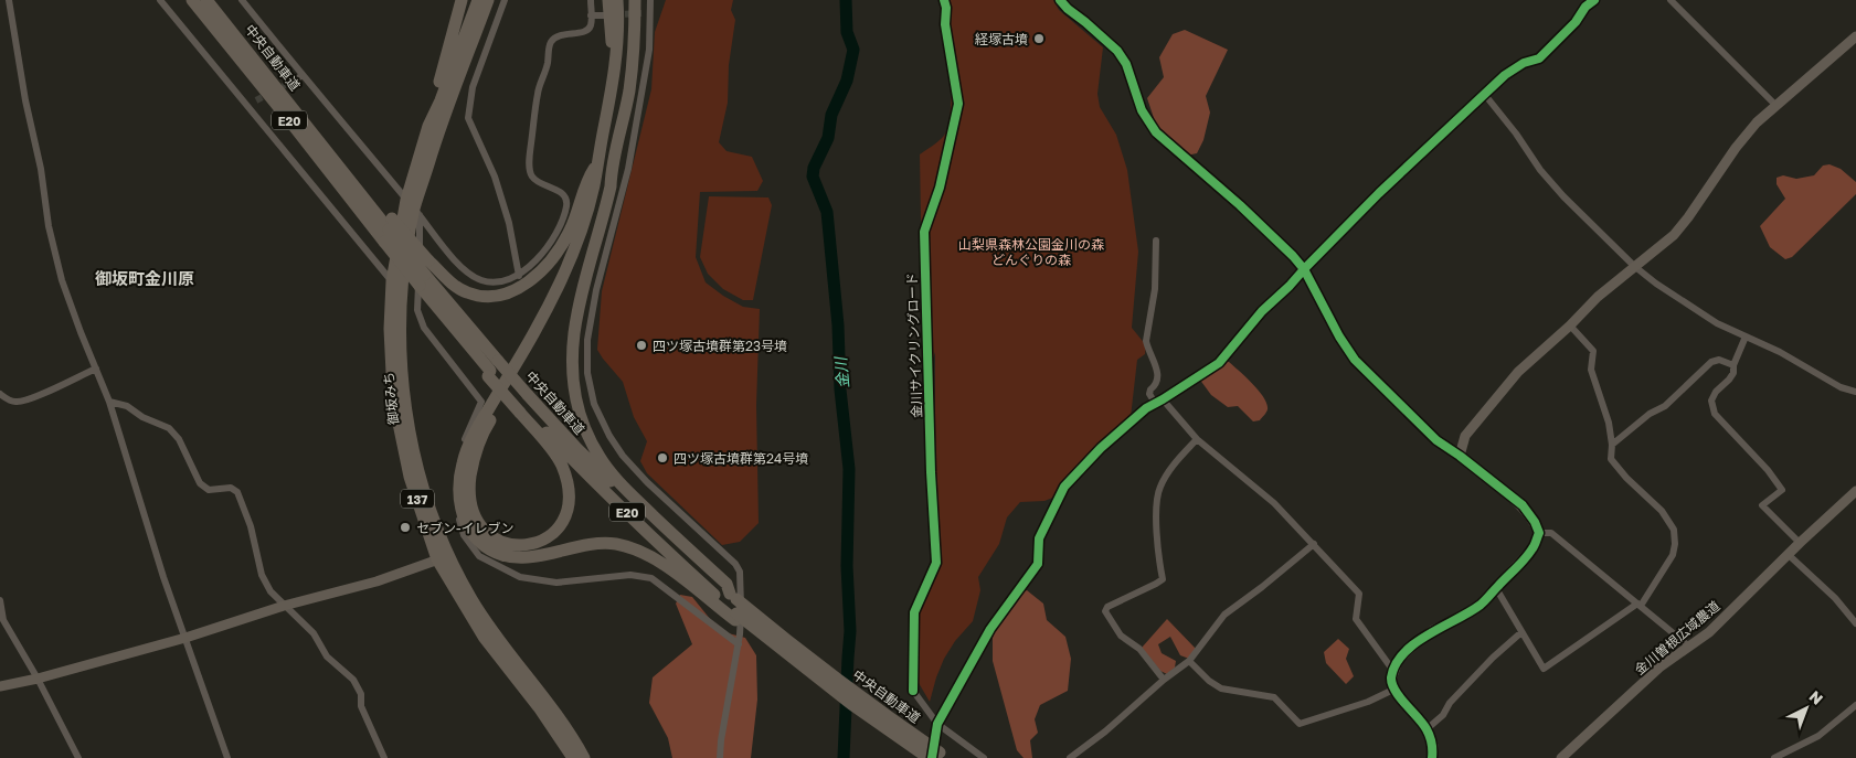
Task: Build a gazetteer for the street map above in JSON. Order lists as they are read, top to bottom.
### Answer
{
  "streets": {
    "highway": [
      "中央自動車道",
      "E20",
      "御坂みち",
      "137"
    ],
    "street": ["金川曽根広域農道"],
    "cycle path": ["金川サイクリングロード"]
  },
  "districts": ["御坂町金川原"],
  "water": ["金川"],
  "parks": ["山梨県森林公園金川の森 どんぐりの森"],
  "places": [
    "経塚古墳",
    "四ツ塚古墳群第23号墳",
    "四ツ塚古墳群第24号墳",
    "セブン-イレブン"
  ],
  "north": "top right"
}
